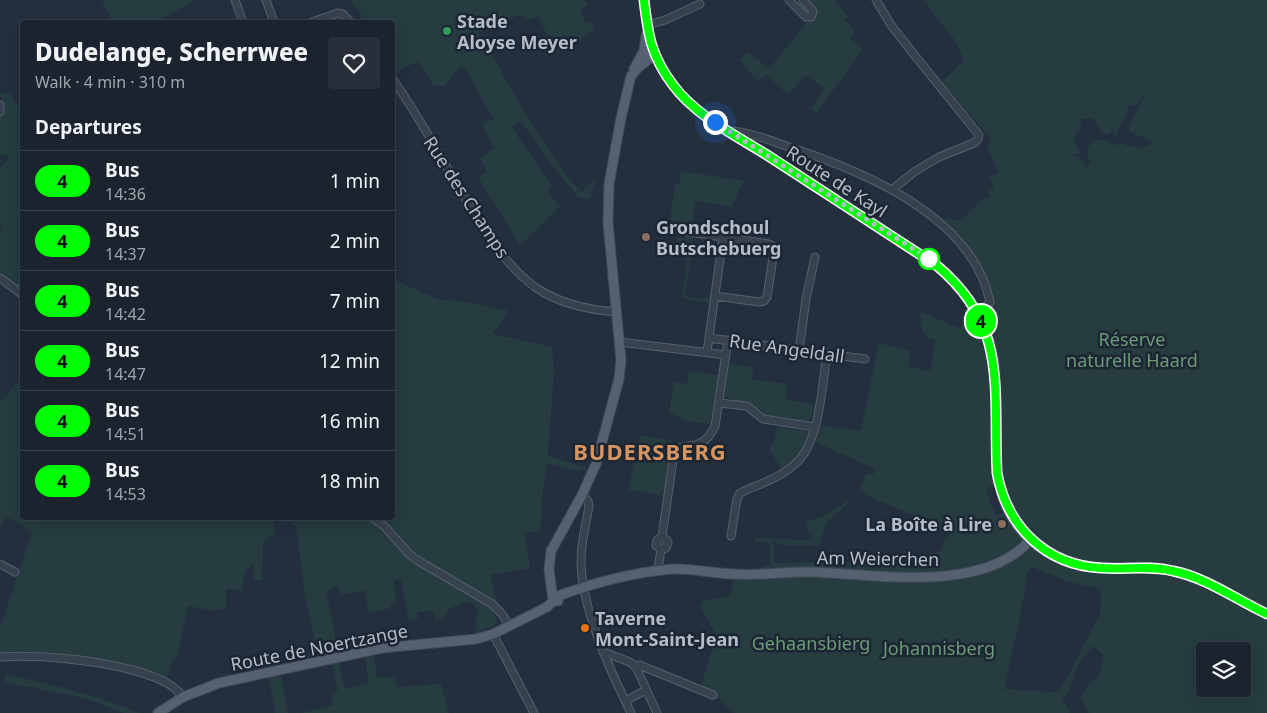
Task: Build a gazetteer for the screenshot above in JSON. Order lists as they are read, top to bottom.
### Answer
{
  "streets": {
    "main road": ["Route de Kayl", "Am Weierchen", "Route de Noertzange"],
    "street": ["Rue des Champs", "Rue Angeldall"]
  },
  "crossings": [
    ["Route de Kayl", "Am Weierchen"]
  ],
  "districts": ["BUDERSBERG"],
  "parks": ["Réserve naturelle Haard", "Gehaansbierg", "Johannisberg"],
  "places": [
    "Stade Aloyse Meyer",
    "Grondschoul Butschebuerg",
    "La Boîte à Lire",
    "Taverne Mont-Saint-Jean"
  ],
  "lines": ["bus line 4"],
  "page": {
    "on_map": "4",
    "heading": [
      ["Dudelange, Scherrwee", "Walk · 4 min · 310 m"],
      "Departures"
    ],
    "list": [
      {
        "mark": "4",
        "name": "Bus",
        "note": "14:36",
        "value": "1 min"
      },
      {
        "mark": "4",
        "name": "Bus",
        "note": "14:37",
        "value": "2 min"
      },
      {
        "mark": "4",
        "name": "Bus",
        "note": "14:42",
        "value": "7 min"
      },
      {
        "mark": "4",
        "name": "Bus",
        "note": "14:47",
        "value": "12 min"
      },
      {
        "mark": "4",
        "name": "Bus",
        "note": "14:51",
        "value": "16 min"
      },
      {
        "mark": "4",
        "name": "Bus",
        "note": "14:53",
        "value": "18 min"
      }
    ]
  }
}
